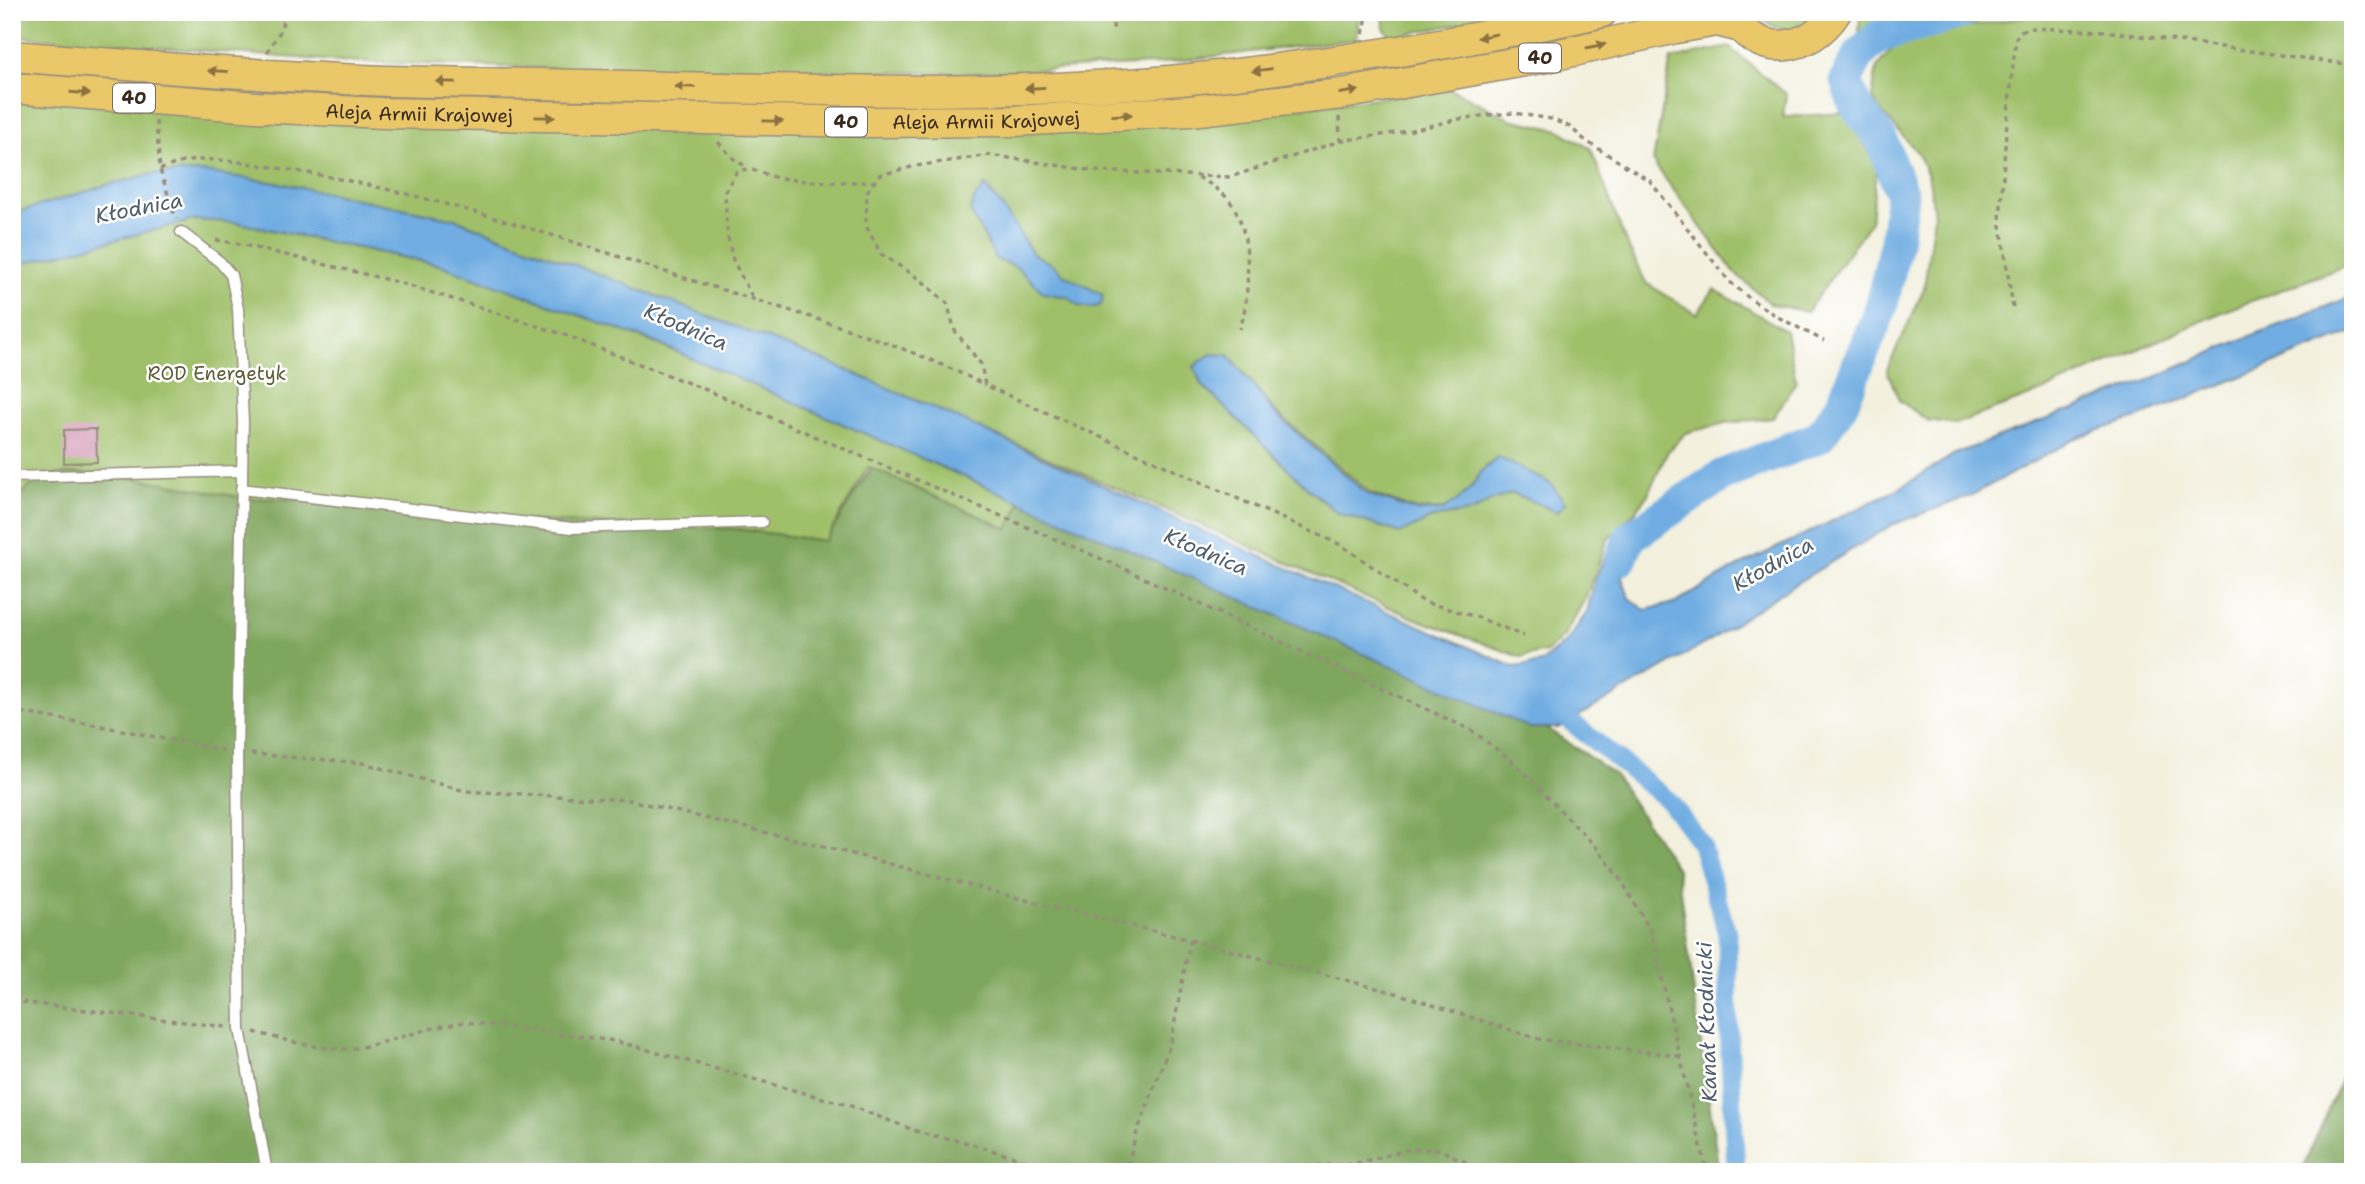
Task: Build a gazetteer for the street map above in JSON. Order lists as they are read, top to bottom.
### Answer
{
  "streets": {
    "main road": ["40", "Aleja Armii Krajowej"]
  },
  "crossings": [
    ["40", "Aleja Armii Krajowej"]
  ],
  "water": ["Kłodnica", "Kanał Kłodnicki"],
  "parks": ["ROD Energetyk"]
}
